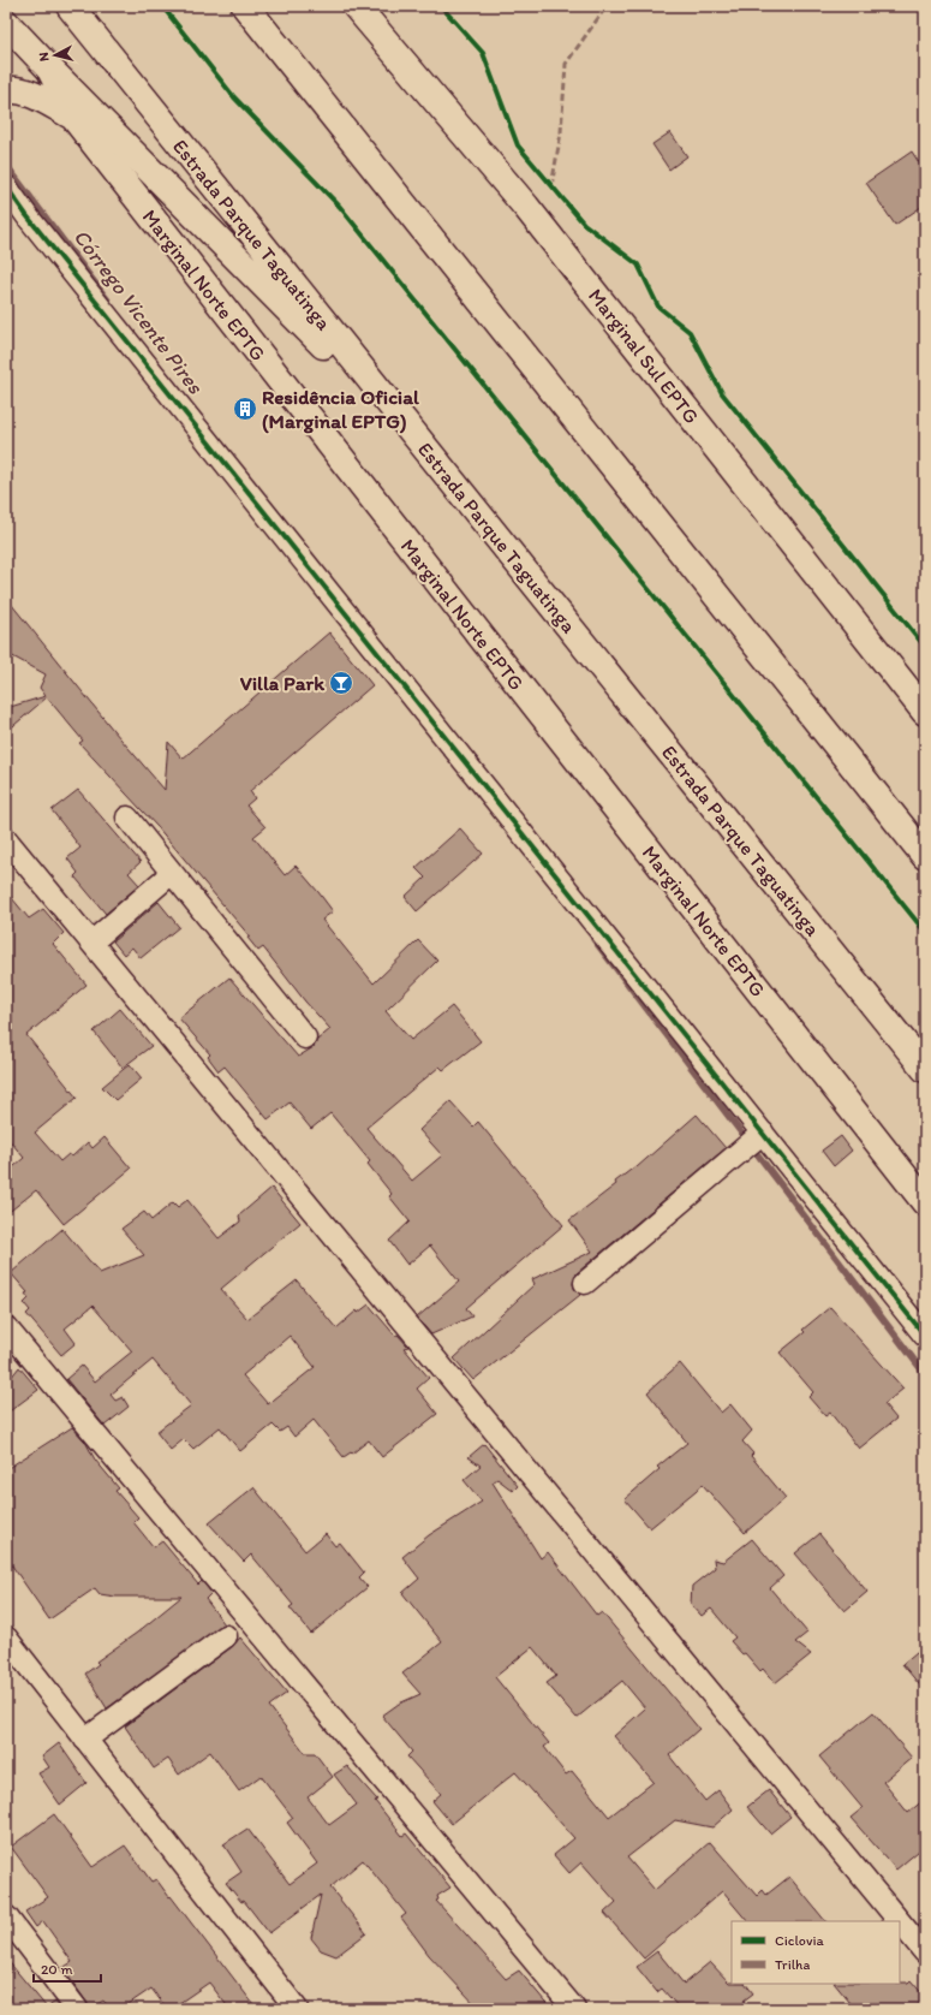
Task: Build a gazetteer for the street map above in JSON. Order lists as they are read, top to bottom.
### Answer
{
  "streets": {
    "main road": ["Estrada Parque Taguatinga", "Marginal Norte EPTG", "Marginal Sul EPTG"]
  },
  "water": ["Córrego Vicente Pires"],
  "places": {
    "building": ["Residência Oficial (Marginal EPTG)"],
    "bar": ["Villa Park"]
  },
  "legend": ["Ciclovia", "Trilha"],
  "scale_bar": "20 m",
  "north": "left"
}
